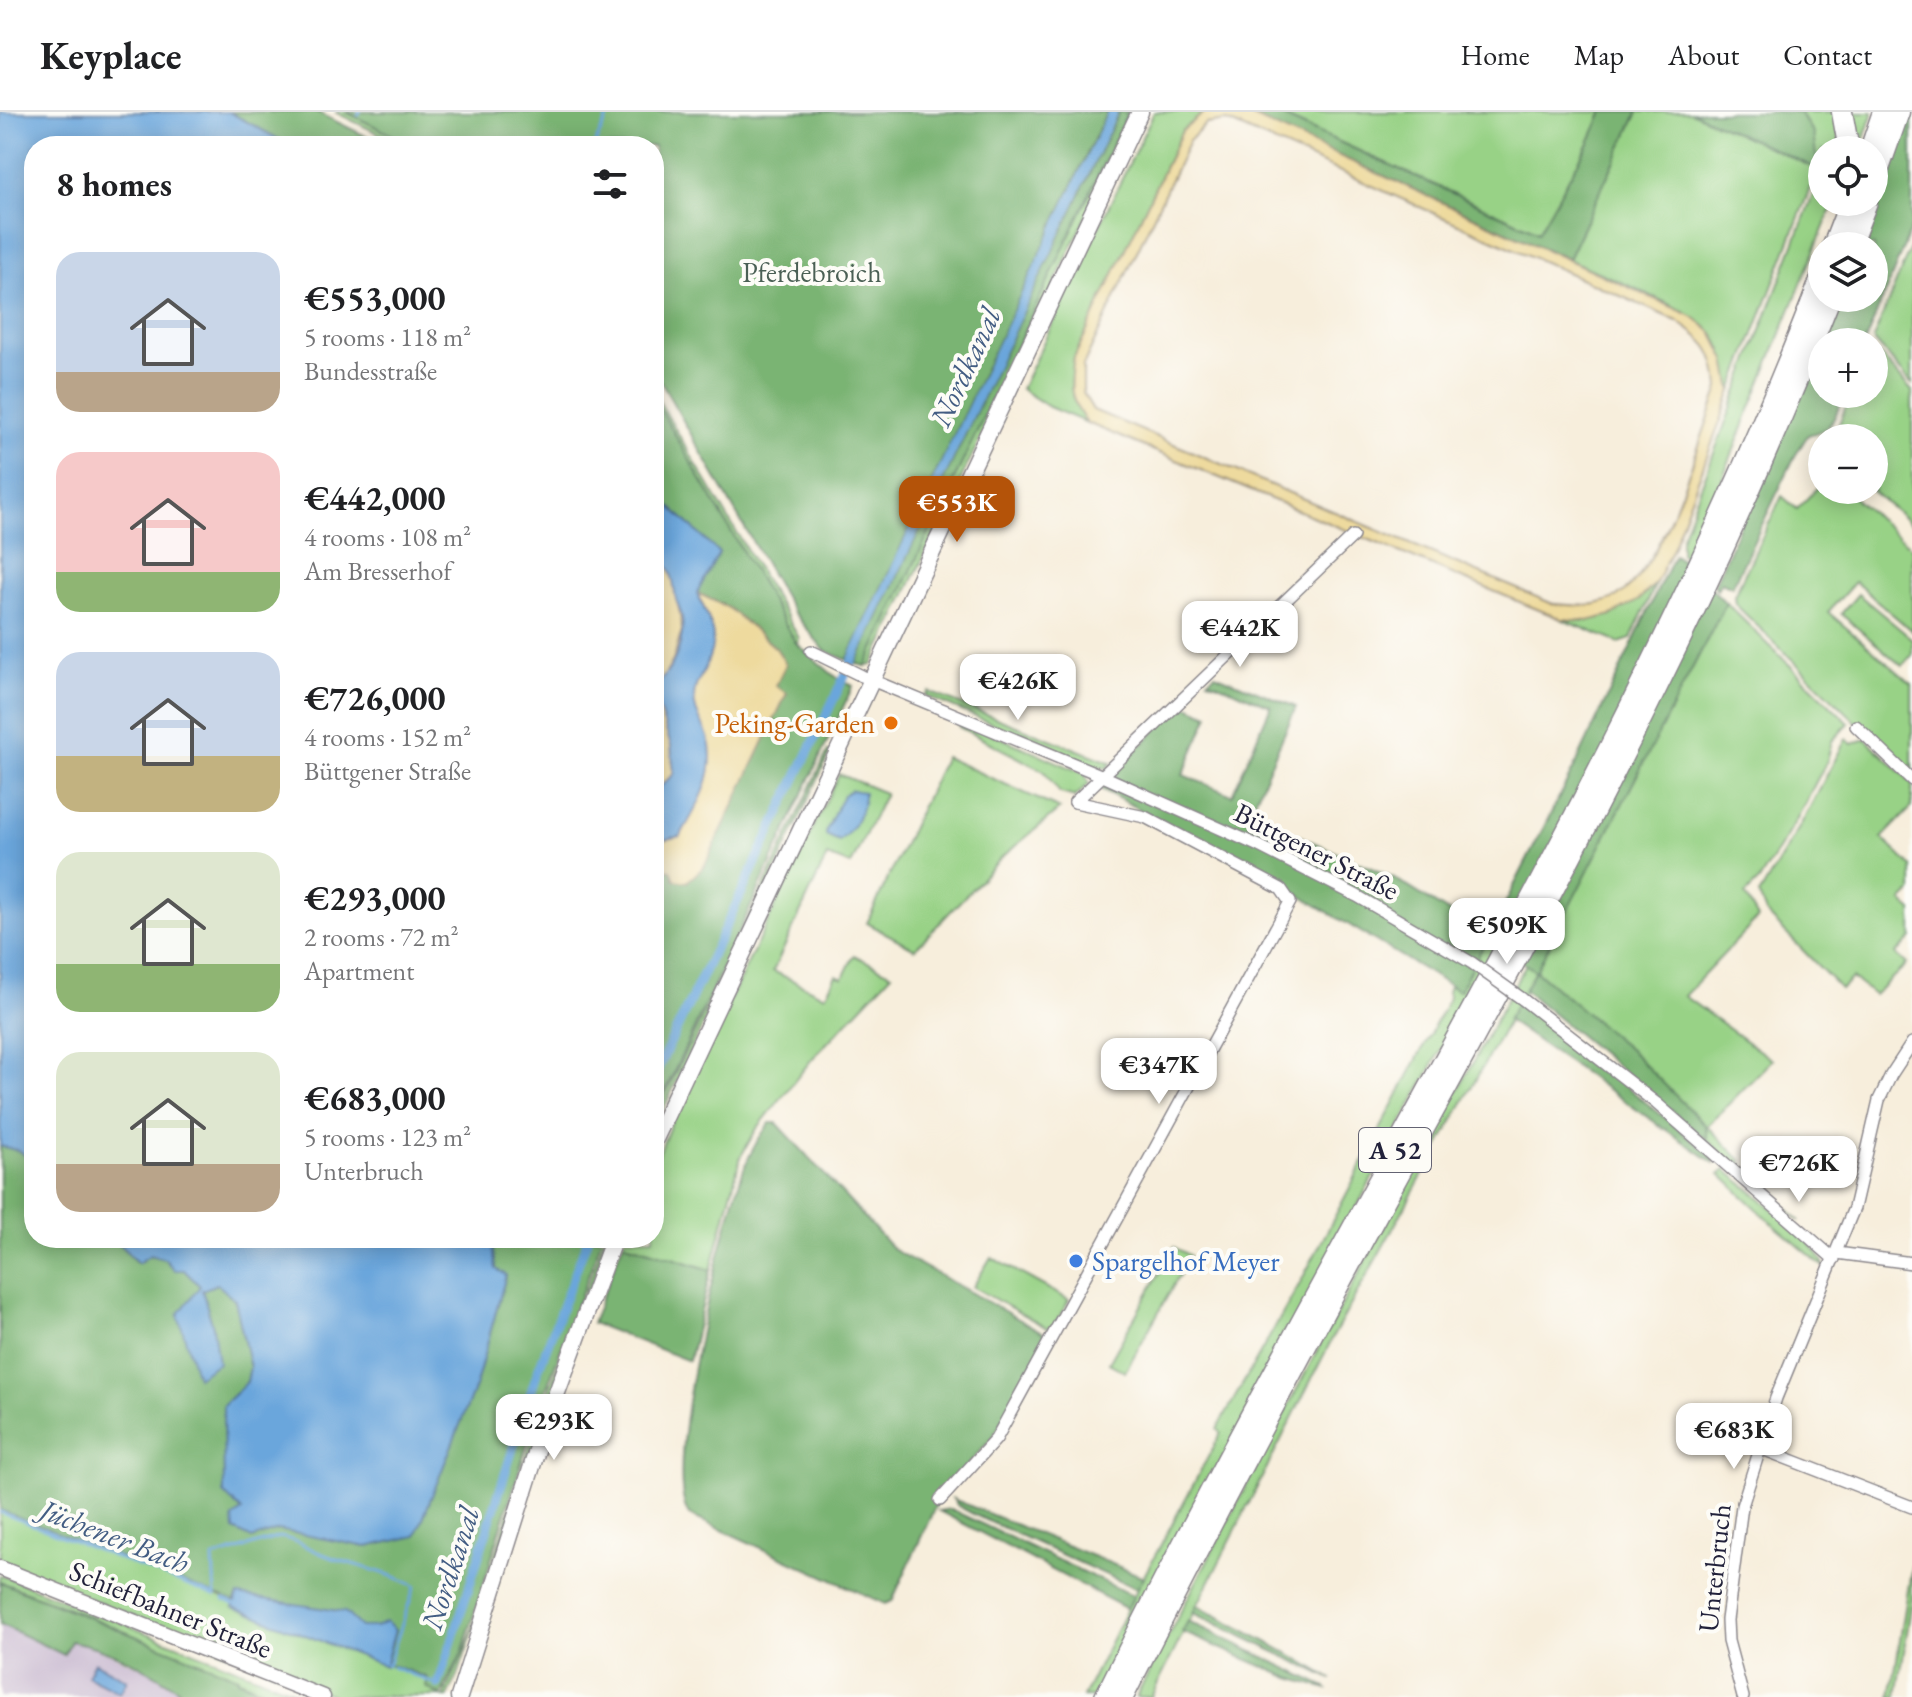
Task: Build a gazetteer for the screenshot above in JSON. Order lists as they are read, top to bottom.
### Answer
{
  "streets": {
    "highway": ["A 52"],
    "street": ["Büttgener Straße", "Unterbruch", "Schiefbahner Straße"]
  },
  "crossings": [
    ["Büttgener Straße", "Unterbruch"]
  ],
  "water": ["Nordkanal", "Jüchener Bach"],
  "parks": ["Pferdebroich"],
  "places": ["Peking-Garden", "Spargelhof Meyer"],
  "page": {
    "header": "Keyplace",
    "nav": [
      "Home",
      "Map",
      "About",
      "Contact"
    ],
    "map_buttons": ["+", "−"],
    "heading": "8 homes",
    "list": [
      {
        "name": "€553,000",
        "note": "5 rooms · 118 m² · Bundesstraße"
      },
      {
        "name": "€442,000",
        "note": "4 rooms · 108 m² · Am Bresserhof"
      },
      {
        "name": "€726,000",
        "note": "4 rooms · 152 m² · Büttgener Straße"
      },
      {
        "name": "€293,000",
        "note": "2 rooms · 72 m² · Apartment"
      },
      {
        "name": "€683,000",
        "note": "5 rooms · 123 m² · Unterbruch"
      }
    ],
    "price": [
      "€553K",
      "€442K",
      "€426K",
      "€509K",
      "€347K",
      "€726K",
      "€293K",
      "€683K"
    ]
  }
}
